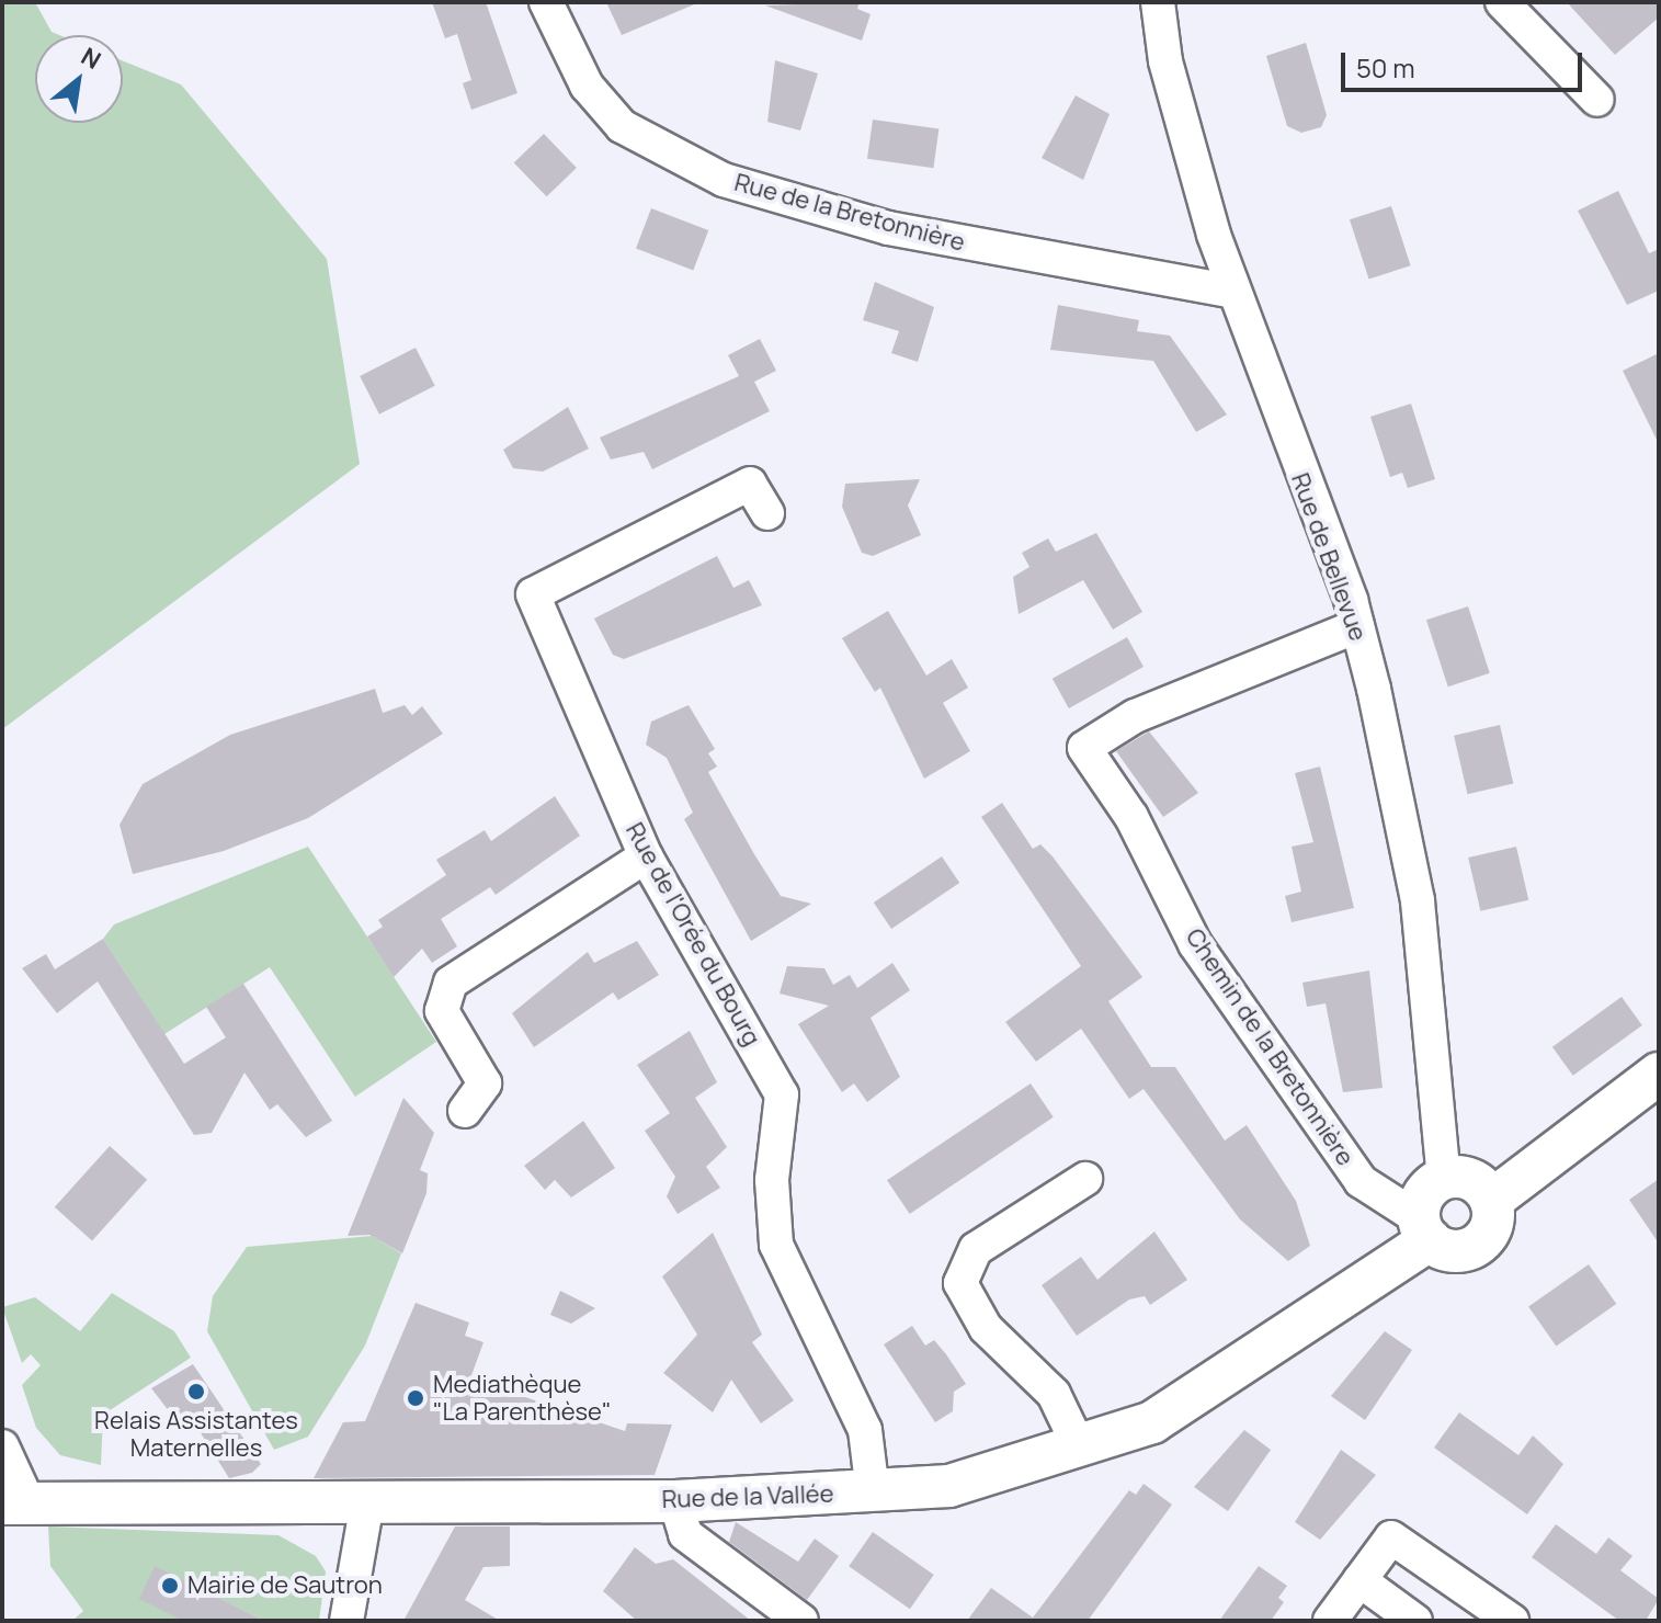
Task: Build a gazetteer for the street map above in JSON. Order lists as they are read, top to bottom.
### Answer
{
  "streets": {
    "street": [
      "Rue de la Bretonnière",
      "Rue de Bellevue",
      "Rue de l'Orée du Bourg",
      "Chemin de la Bretonnière",
      "Rue de la Vallée"
    ]
  },
  "crossings": [
    ["Rue de la Bretonnière", "Rue de Bellevue"],
    ["Rue de Bellevue", "Chemin de la Bretonnière"],
    ["Rue de Bellevue", "Rue de la Vallée"],
    ["Rue de l'Orée du Bourg", "Rue de la Vallée"],
    ["Chemin de la Bretonnière", "Rue de la Vallée"]
  ],
  "places": ["Relais Assistantes Maternelles", "Mediathèque \"La Parenthèse\"", "Mairie de Sautron"],
  "scale_bar": "50 m",
  "north": "top right"
}
